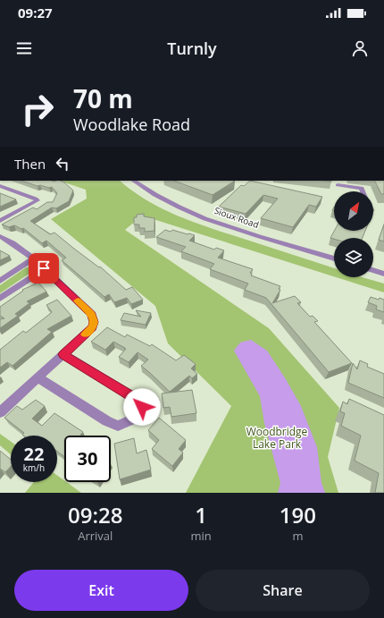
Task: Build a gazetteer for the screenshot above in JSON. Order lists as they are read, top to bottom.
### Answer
{
  "streets": {
    "street": ["Sioux Road"]
  },
  "parks": ["Woodbridge Lake Park"],
  "north": "top right",
  "page": {
    "status": "09:27",
    "header": "Turnly",
    "turn": ["70 m", "Woodlake Road"],
    "then": "Then",
    "speed": "22 km/h",
    "limit": "30",
    "eta": [
      "09:28",
      "Arrival",
      "1",
      "min",
      "190",
      "m"
    ],
    "buttons": ["Exit", "Share"]
  }
}
